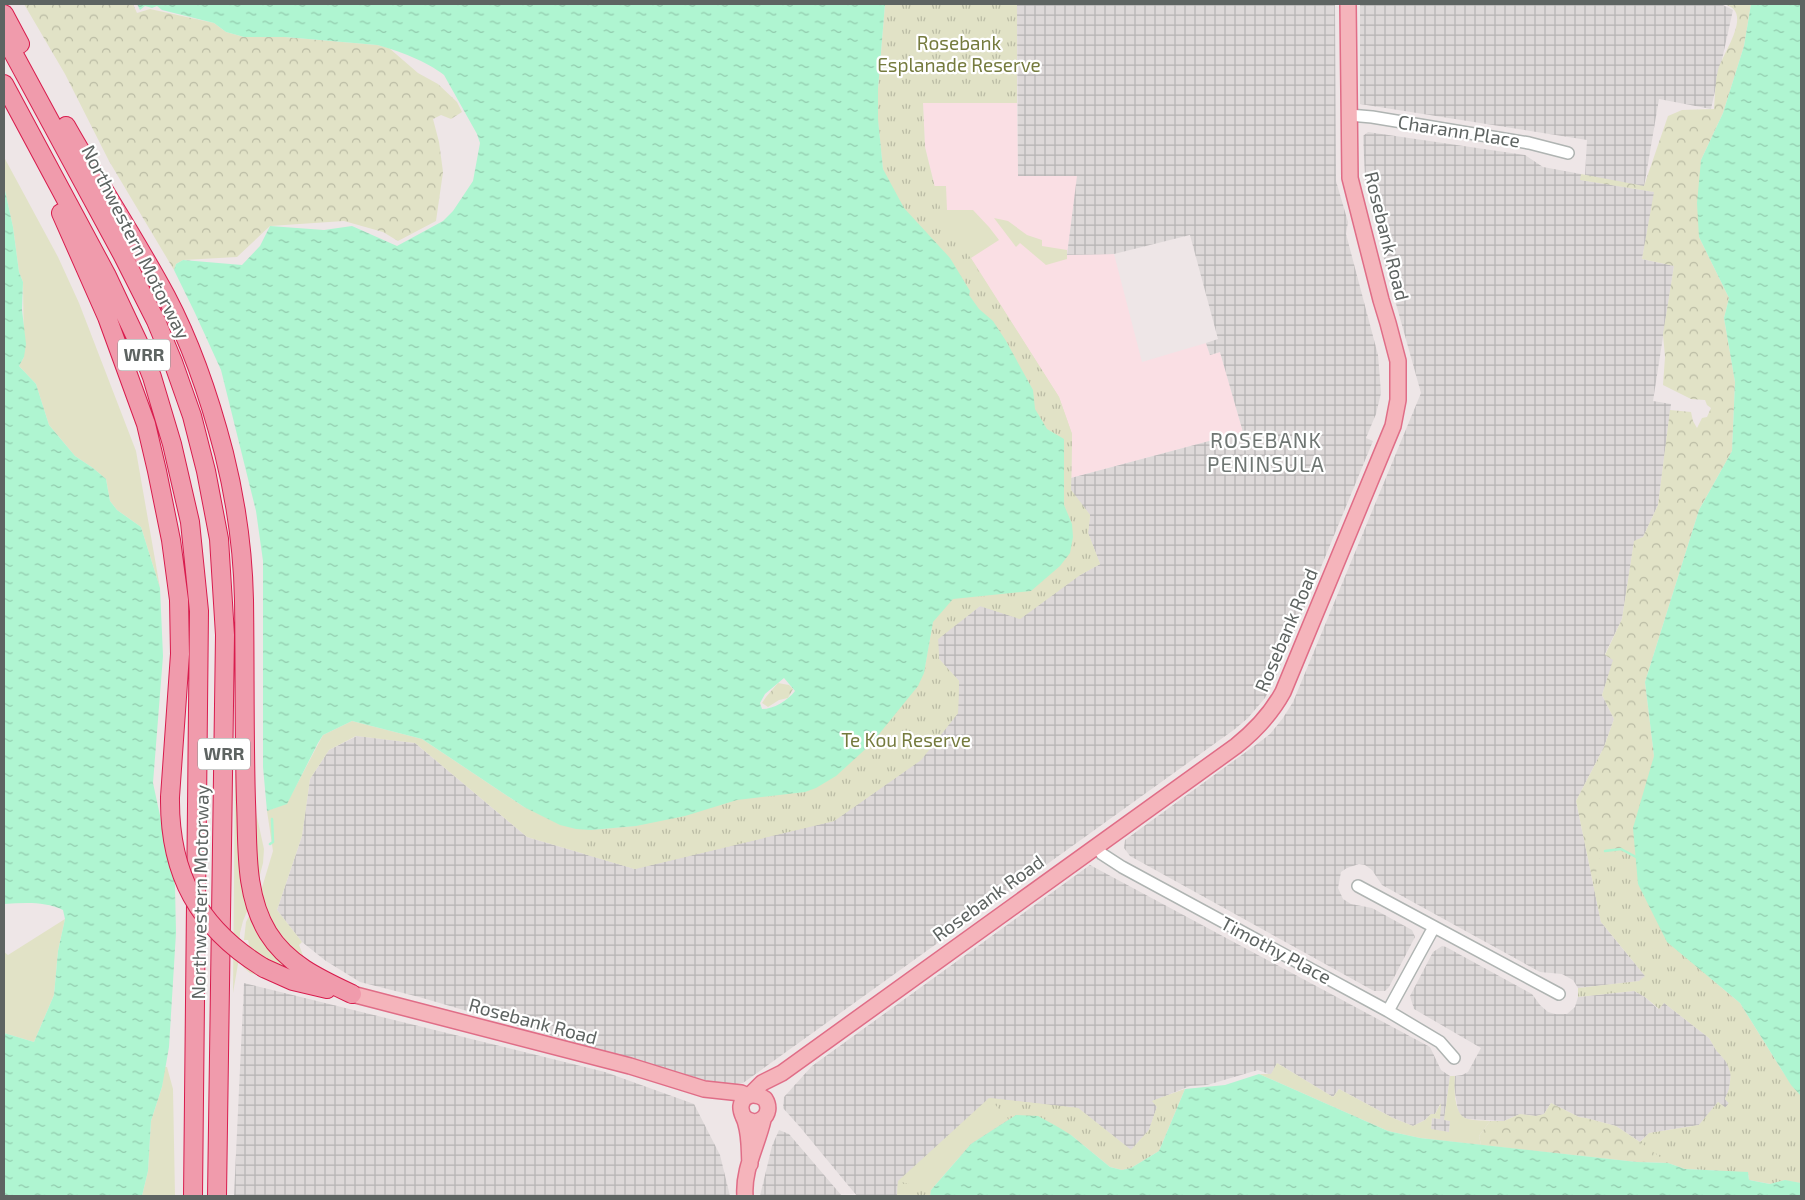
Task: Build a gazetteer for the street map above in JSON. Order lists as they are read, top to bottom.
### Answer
{
  "streets": {
    "highway": ["Northwestern Motorway", "WRR"],
    "main road": ["Rosebank Road"],
    "street": ["Charann Place", "Timothy Place"]
  },
  "crossings": [
    ["Charann Place", "Rosebank Road"],
    ["Rosebank Road", "Timothy Place"]
  ],
  "districts": ["ROSEBANK PENINSULA"],
  "parks": ["Rosebank Esplanade Reserve", "Te Kou Reserve"]
}
